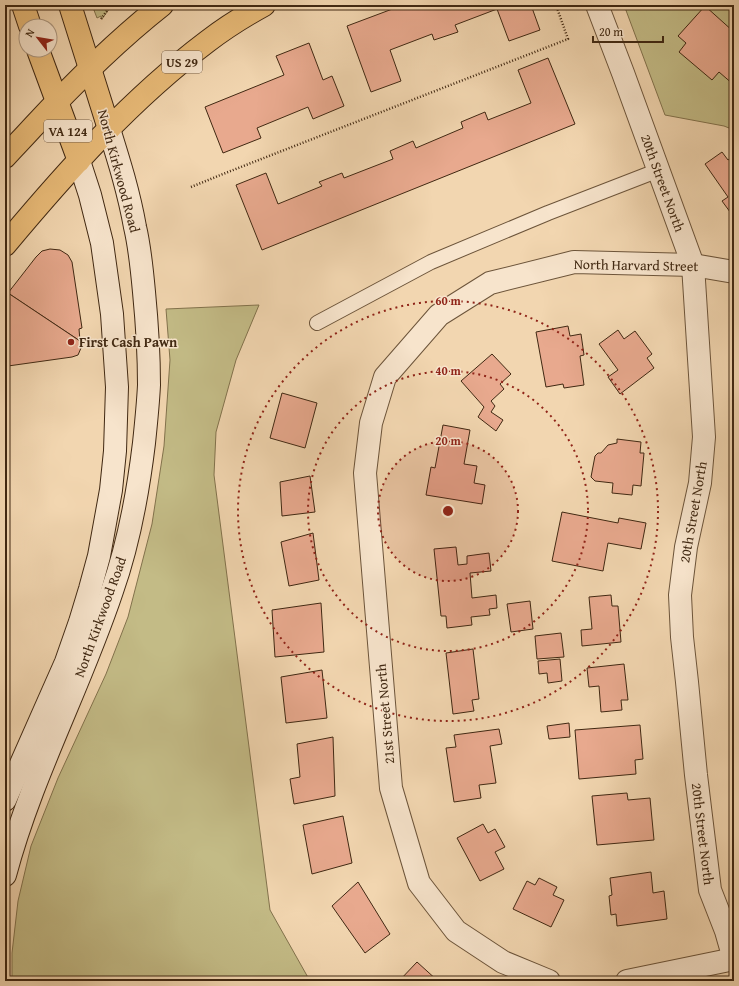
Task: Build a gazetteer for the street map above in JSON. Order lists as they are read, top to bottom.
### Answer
{
  "streets": {
    "main road": ["US 29", "VA 124", "North Kirkwood Road"],
    "street": ["20th Street North", "North Harvard Street", "21st Street North"]
  },
  "crossings": [
    ["US 29", "VA 124"],
    ["US 29", "North Kirkwood Road"],
    ["VA 124", "North Kirkwood Road"],
    ["20th Street North", "North Harvard Street"],
    ["North Harvard Street", "21st Street North"]
  ],
  "places": ["First Cash Pawn"],
  "scale_bar": "20 m",
  "north": "top left",
  "rings": ["60 m", "40 m", "20 m"]
}
